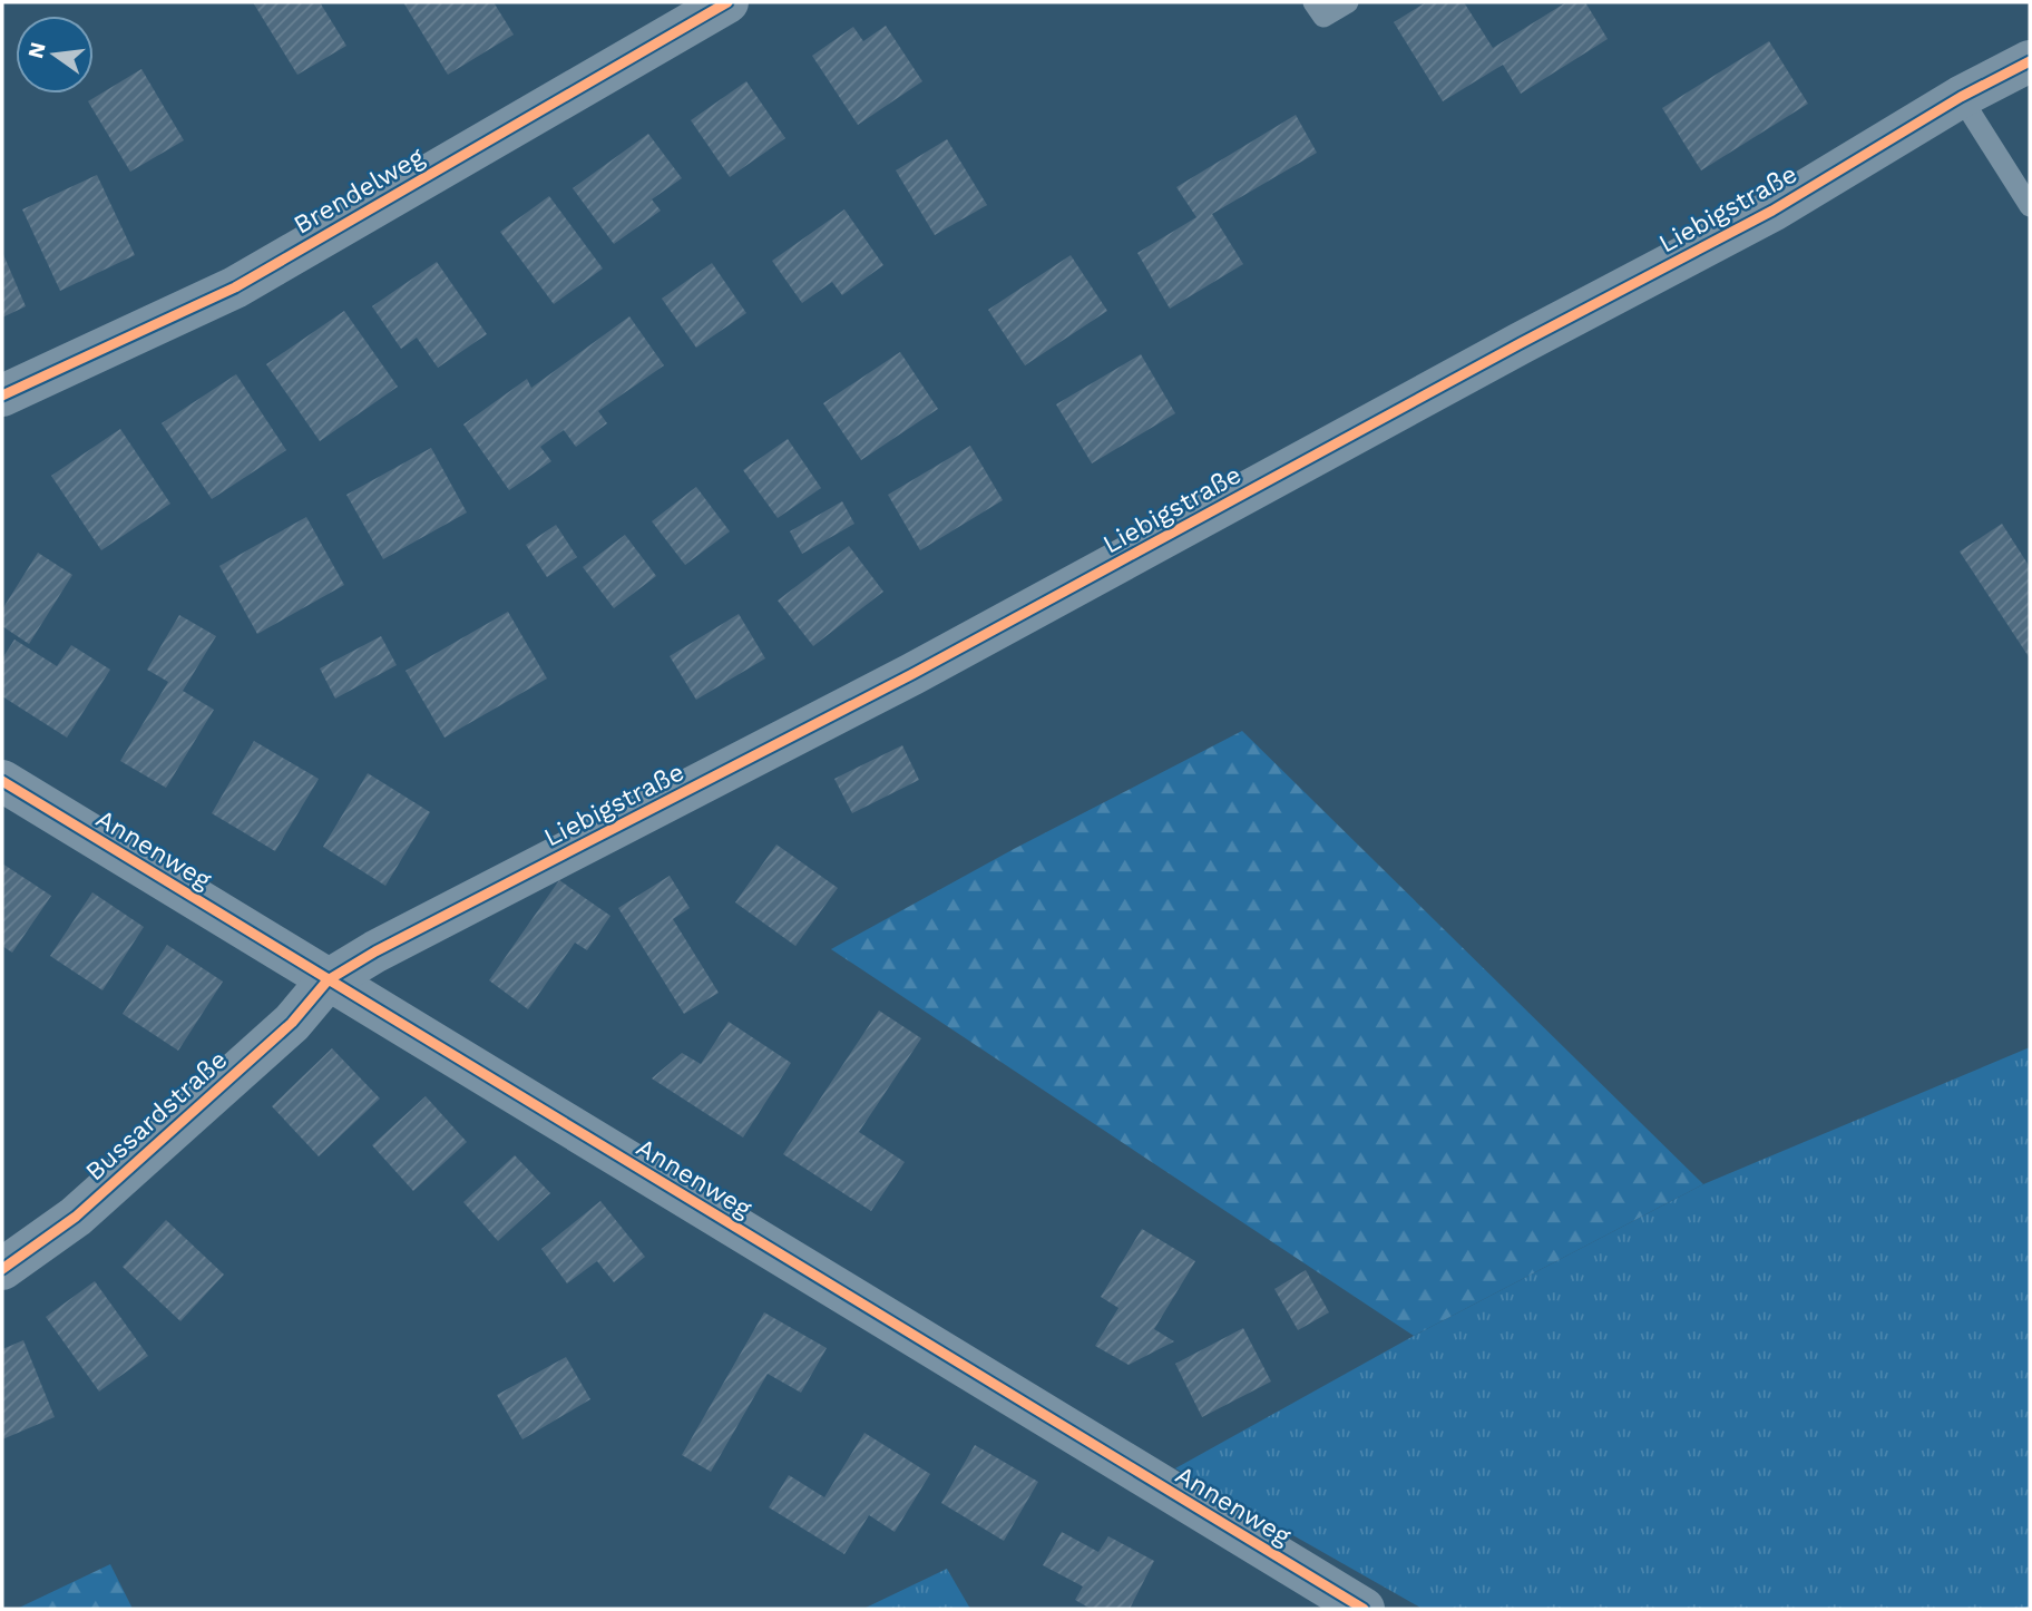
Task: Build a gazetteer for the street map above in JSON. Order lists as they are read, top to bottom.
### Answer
{
  "streets": {
    "street": [
      "Brendelweg",
      "Liebigstraße",
      "Annenweg",
      "Bussardstraße"
    ]
  },
  "crossings": [
    ["Liebigstraße", "Annenweg"],
    ["Liebigstraße", "Bussardstraße"],
    ["Annenweg", "Bussardstraße"]
  ],
  "north": "left"
}
